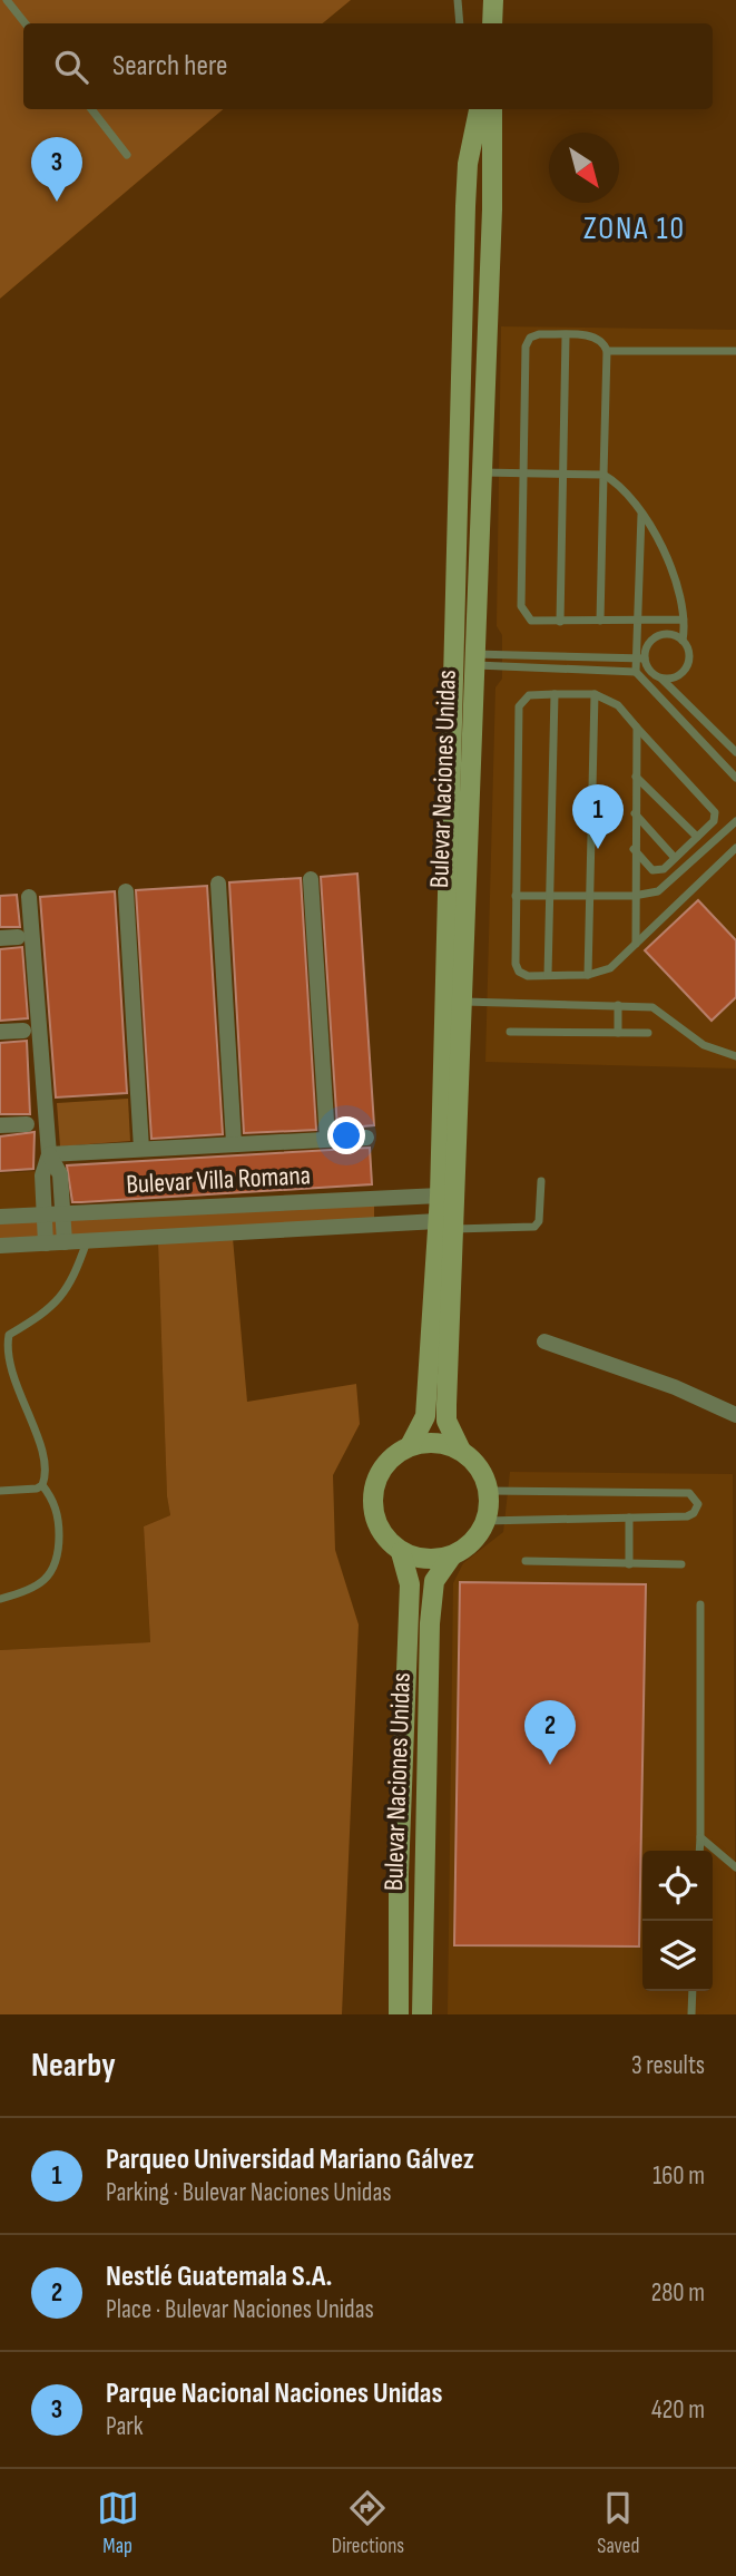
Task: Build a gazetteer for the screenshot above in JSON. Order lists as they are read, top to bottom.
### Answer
{
  "streets": {
    "main road": ["Bulevar Naciones Unidas"],
    "street": ["Bulevar Villa Romana"]
  },
  "crossings": [
    ["Bulevar Naciones Unidas", "Bulevar Villa Romana"]
  ],
  "districts": ["ZONA 10"],
  "north": "bottom right",
  "page": {
    "search": "Search here",
    "pins": ["3", "1", "2"],
    "heading": ["Nearby", "3 results"],
    "list": [
      {
        "mark": "1",
        "name": "Parqueo Universidad Mariano Gálvez",
        "note": "Parking · Bulevar Naciones Unidas",
        "value": "160 m"
      },
      {
        "mark": "2",
        "name": "Nestlé Guatemala S.A.",
        "note": "Place · Bulevar Naciones Unidas",
        "value": "280 m"
      },
      {
        "mark": "3",
        "name": "Parque Nacional Naciones Unidas",
        "note": "Park",
        "value": "420 m"
      }
    ],
    "nav": ["Map", "Directions", "Saved"]
  }
}
